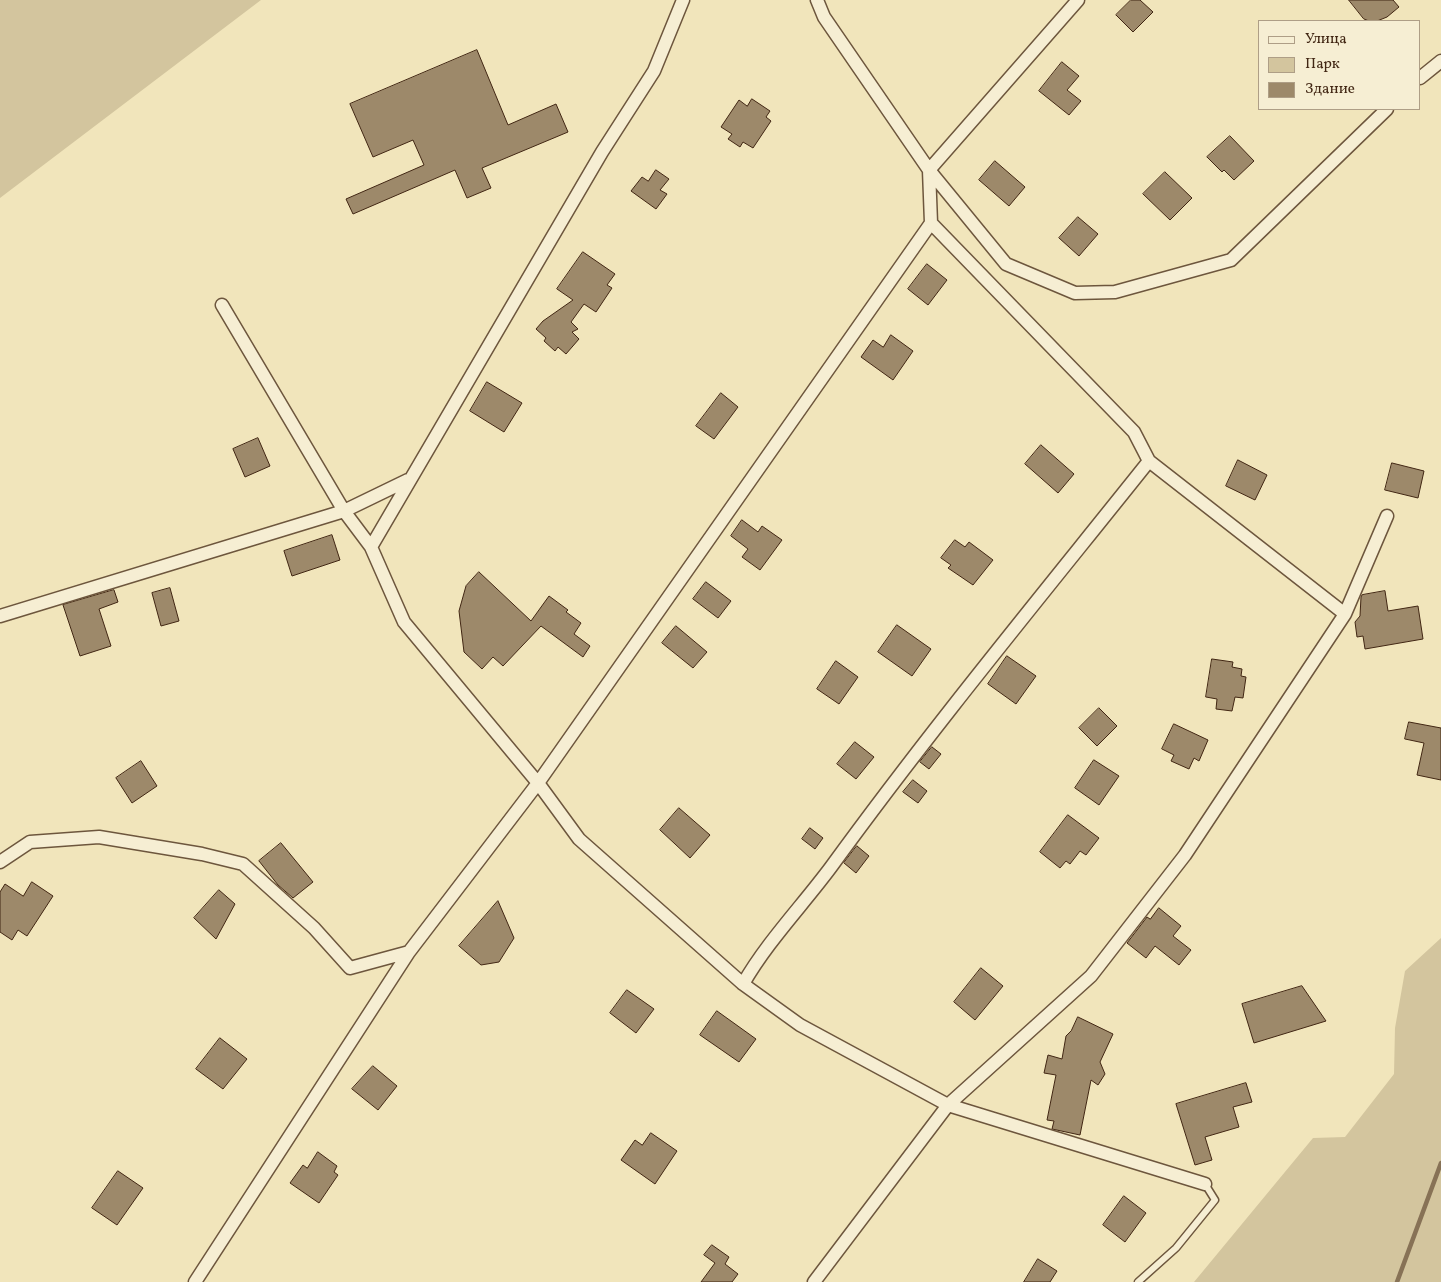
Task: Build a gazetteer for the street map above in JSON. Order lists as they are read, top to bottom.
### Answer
{
  "legend": ["Улица", "Парк", "Здание"]
}
